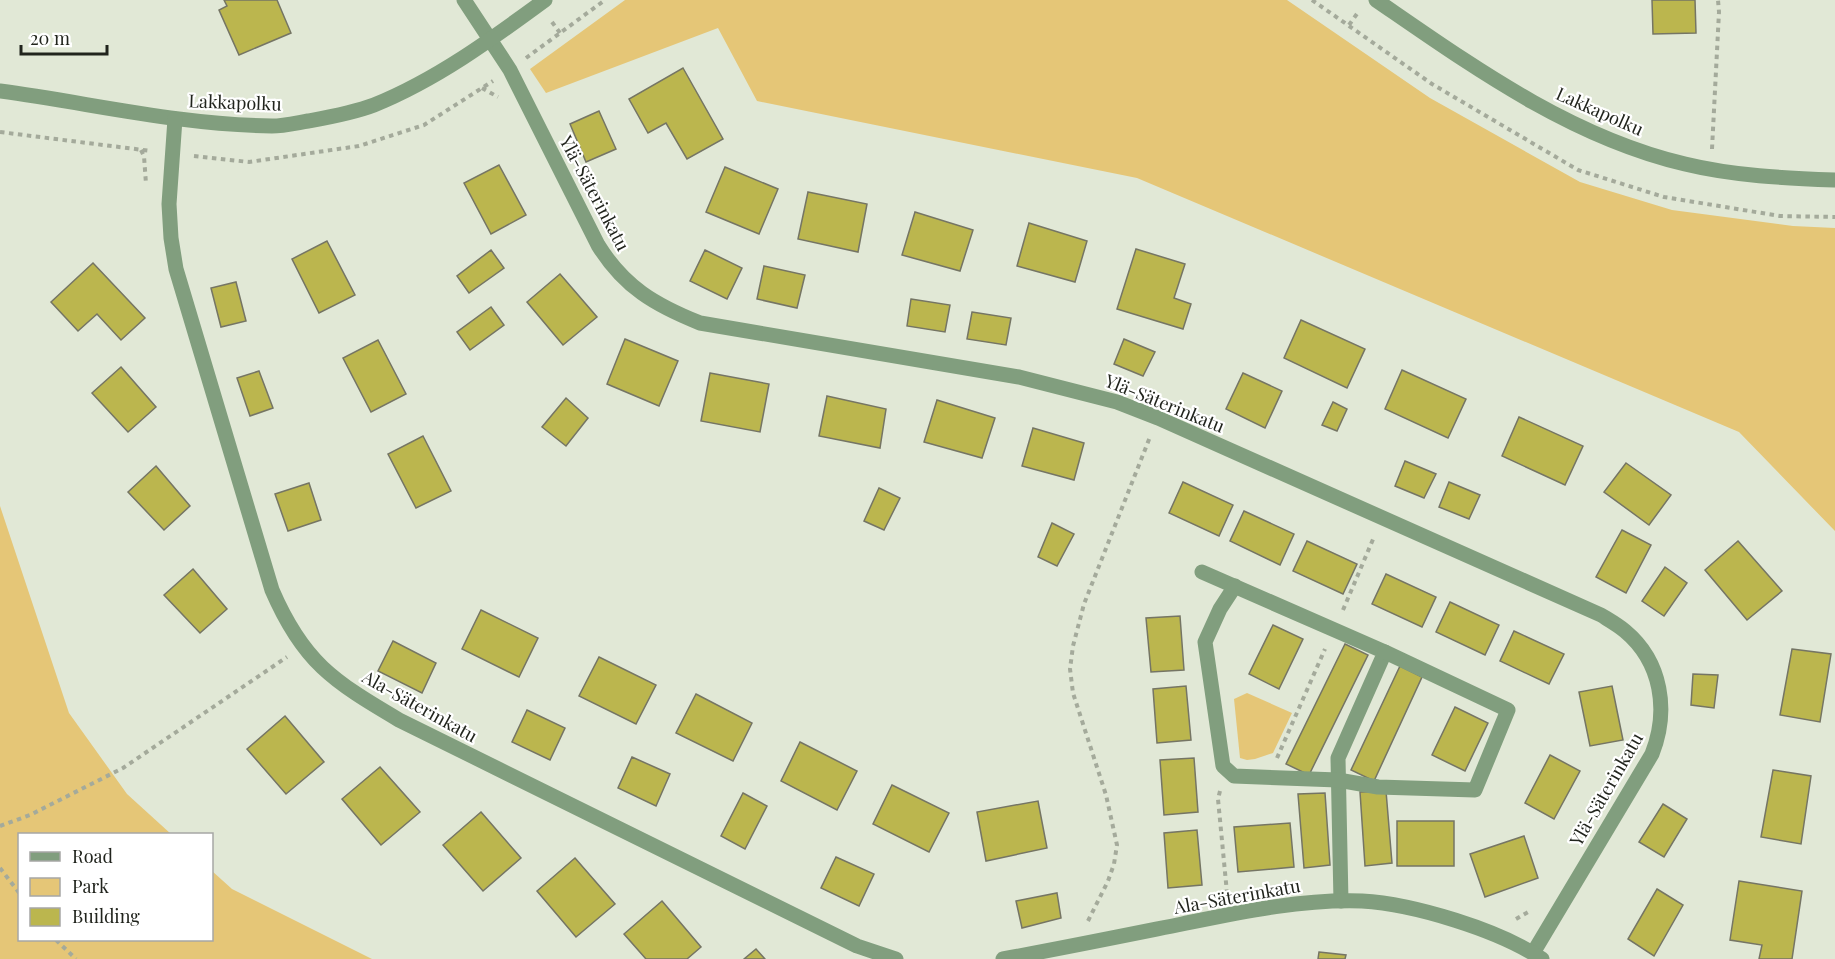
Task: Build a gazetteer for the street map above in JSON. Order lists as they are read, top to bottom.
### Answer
{
  "streets": {
    "street": ["Lakkapolku", "Ylä-Säterinkatu", "Ala-Säterinkatu"]
  },
  "crossings": [
    ["Lakkapolku", "Ylä-Säterinkatu"],
    ["Lakkapolku", "Ala-Säterinkatu"],
    ["Ylä-Säterinkatu", "Ala-Säterinkatu"]
  ],
  "legend": ["Road", "Park", "Building"],
  "scale_bar": "20 m"
}
